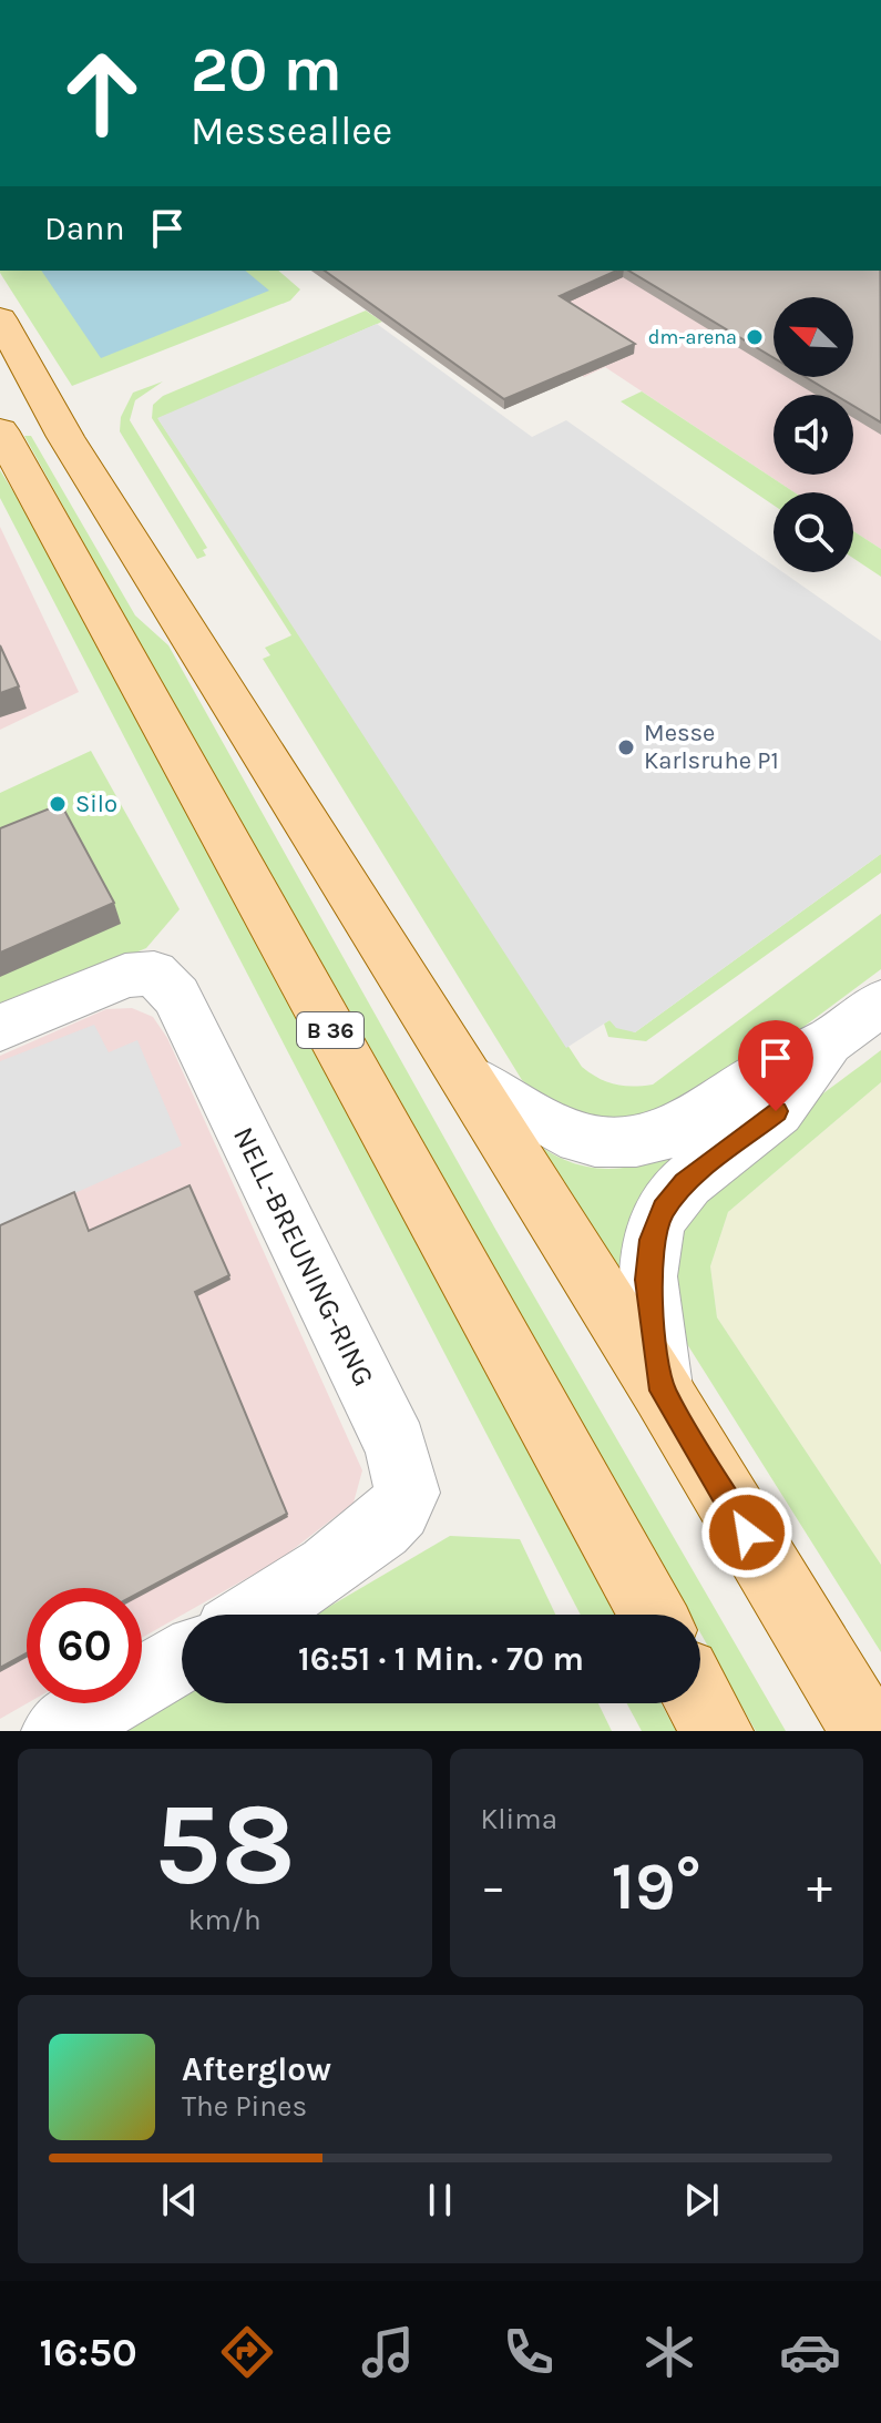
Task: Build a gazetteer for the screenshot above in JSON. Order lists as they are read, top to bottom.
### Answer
{
  "streets": {
    "main road": ["B 36"],
    "street": ["NELL-BREUNING-RING"]
  },
  "places": ["dm-arena", "Messe Karlsruhe P1", "Silo"],
  "north": "top left",
  "page": {
    "turn": ["20 m", "Messeallee"],
    "then": "Dann",
    "limit": "60",
    "trip": "16:51 · 1 Min. · 70 m",
    "tile": [
      ["58", "km/h"],
      "Klima"
    ],
    "heat": ["−", "19°", "+"],
    "song": ["Afterglow", "The Pines"],
    "tabs": "16:50"
  }
}
